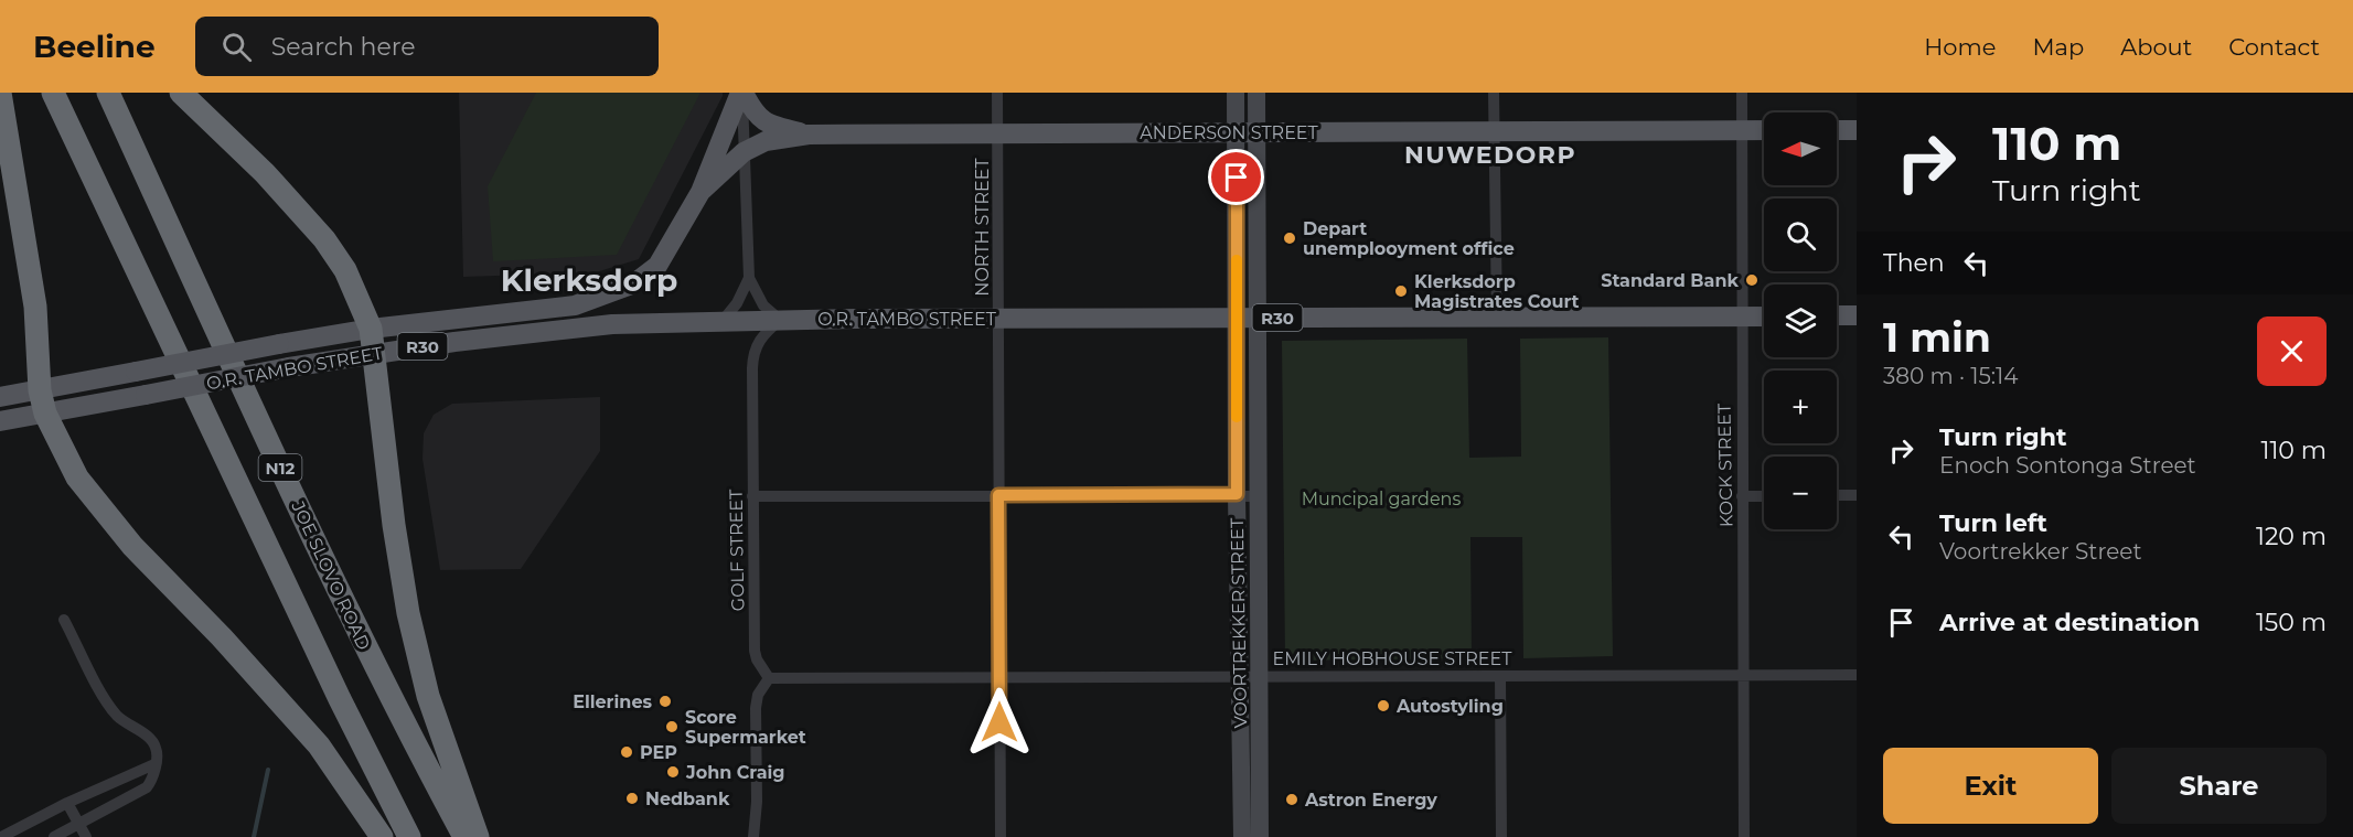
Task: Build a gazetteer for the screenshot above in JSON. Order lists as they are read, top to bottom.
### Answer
{
  "streets": {
    "highway": ["N12", "JOE SLOVO ROAD"],
    "main road": ["ANDERSON STREET", "R30", "O.R. TAMBO STREET"],
    "street": [
      "NORTH STREET",
      "KOCK STREET",
      "GOLF STREET",
      "VOORTREKKER STREET",
      "EMILY HOBHOUSE STREET"
    ]
  },
  "crossings": [
    ["ANDERSON STREET", "NORTH STREET"],
    ["ANDERSON STREET", "O.R. TAMBO STREET"],
    ["ANDERSON STREET", "KOCK STREET"],
    ["ANDERSON STREET", "VOORTREKKER STREET"],
    ["NORTH STREET", "O.R. TAMBO STREET"],
    ["NORTH STREET", "EMILY HOBHOUSE STREET"],
    ["R30", "O.R. TAMBO STREET"],
    ["O.R. TAMBO STREET", "KOCK STREET"],
    ["O.R. TAMBO STREET", "GOLF STREET"],
    ["O.R. TAMBO STREET", "VOORTREKKER STREET"],
    ["KOCK STREET", "EMILY HOBHOUSE STREET"],
    ["GOLF STREET", "EMILY HOBHOUSE STREET"],
    ["VOORTREKKER STREET", "EMILY HOBHOUSE STREET"]
  ],
  "districts": ["NUWEDORP", "Klerksdorp"],
  "parks": ["Muncipal gardens"],
  "places": [
    "Depart unemplooyment office",
    "Standard Bank",
    "Klerksdorp Magistrates Court",
    "Ellerines",
    "Autostyling",
    "Score Supermarket",
    "PEP",
    "John Craig",
    "Nedbank",
    "Astron Energy"
  ],
  "north": "left",
  "page": {
    "header": "Beeline",
    "search": "Search here",
    "nav": [
      "Home",
      "Map",
      "About",
      "Contact"
    ],
    "turn": ["110 m", "Turn right"],
    "map_buttons": ["+", "−"],
    "then": "Then",
    "heading": ["1 min", "380 m · 15:14"],
    "list": [
      {
        "name": "Turn right",
        "note": "Enoch Sontonga Street",
        "value": "110 m"
      },
      {
        "name": "Turn left",
        "note": "Voortrekker Street",
        "value": "120 m"
      },
      {
        "name": "Arrive at destination",
        "value": "150 m"
      }
    ],
    "buttons": ["Exit", "Share"]
  }
}
